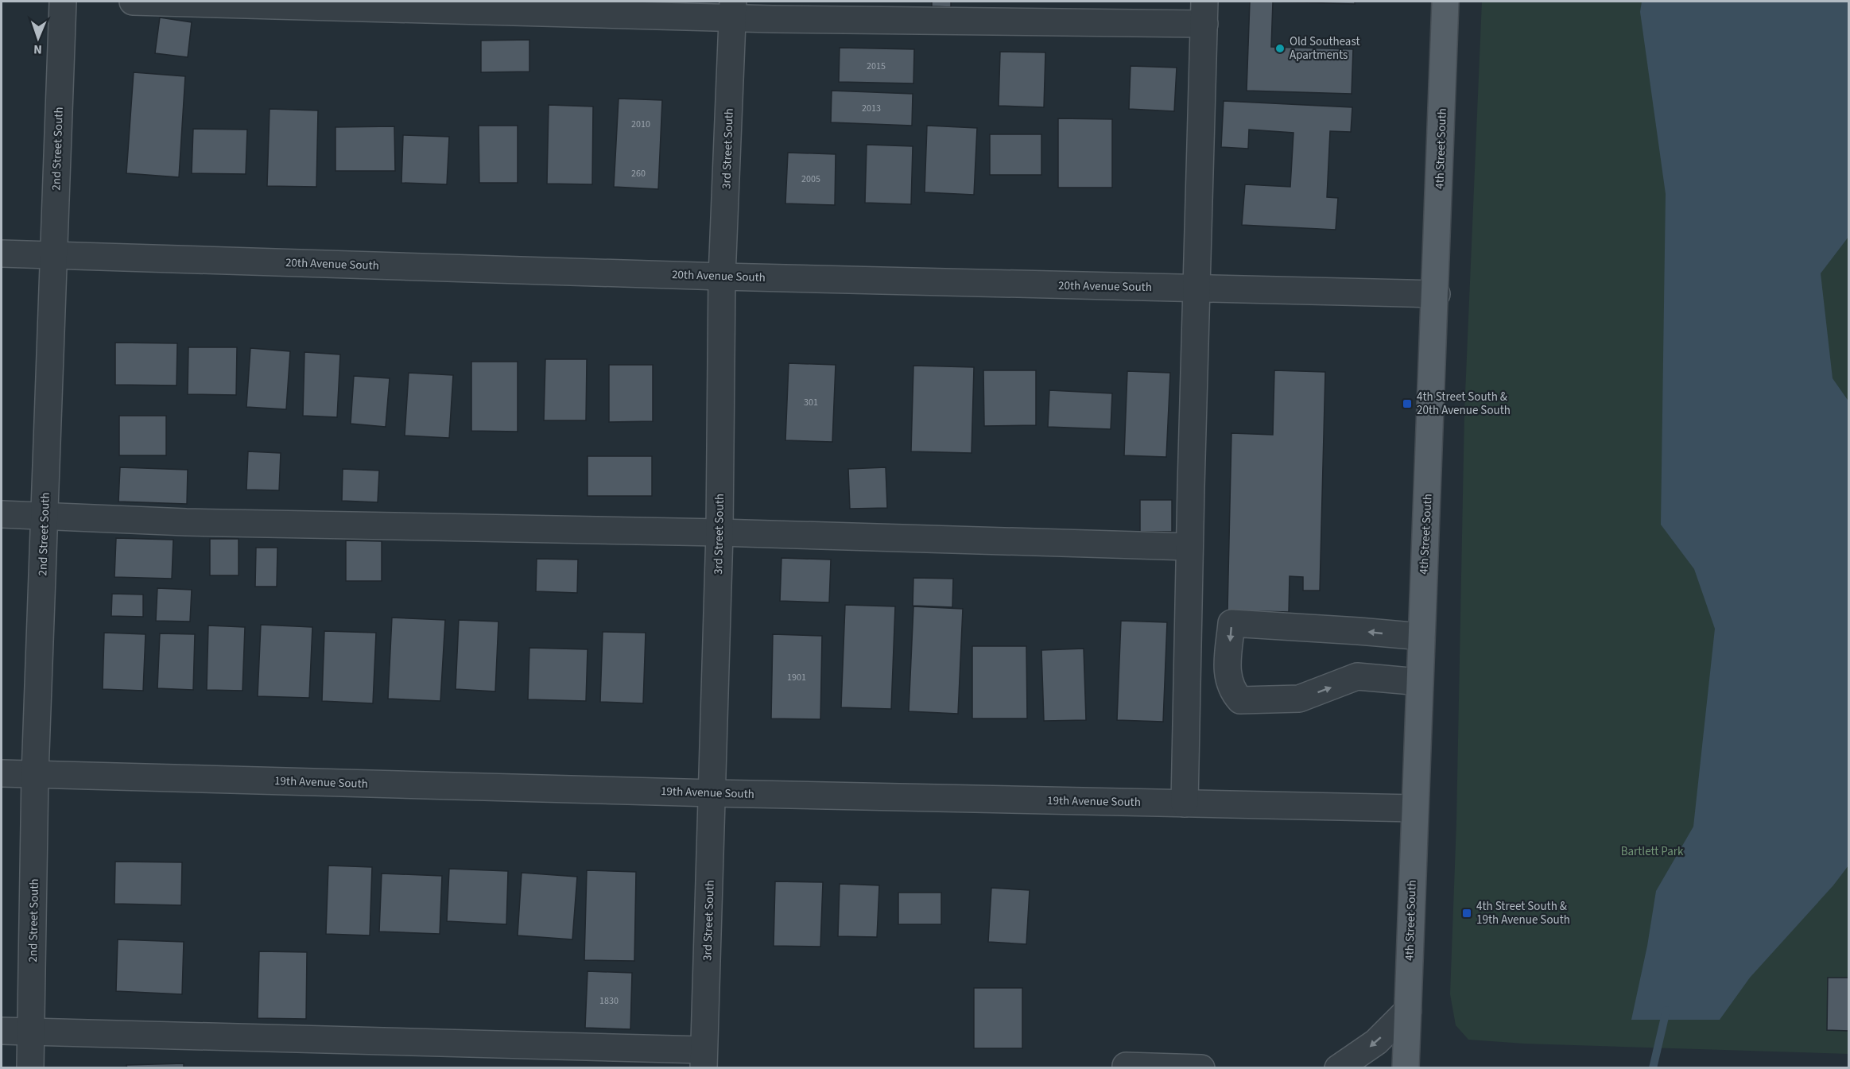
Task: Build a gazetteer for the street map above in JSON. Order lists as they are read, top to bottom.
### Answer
{
  "streets": {
    "main road": ["4th Street South"],
    "street": [
      "2nd Street South",
      "3rd Street South",
      "20th Avenue South",
      "19th Avenue South"
    ]
  },
  "crossings": [
    ["2nd Street South", "20th Avenue South"],
    ["2nd Street South", "19th Avenue South"],
    ["3rd Street South", "20th Avenue South"],
    ["3rd Street South", "19th Avenue South"],
    ["4th Street South", "20th Avenue South"],
    ["4th Street South", "19th Avenue South"]
  ],
  "parks": ["Bartlett Park"],
  "places": {
    "other": ["Old Southeast Apartments"],
    "transit": ["4th Street South & 20th Avenue South", "4th Street South & 19th Avenue South"]
  },
  "house_numbers": [
    "2015",
    "2013",
    "2010",
    "260",
    "2005",
    "301",
    "1901",
    "1830"
  ],
  "north": "bottom"
}
